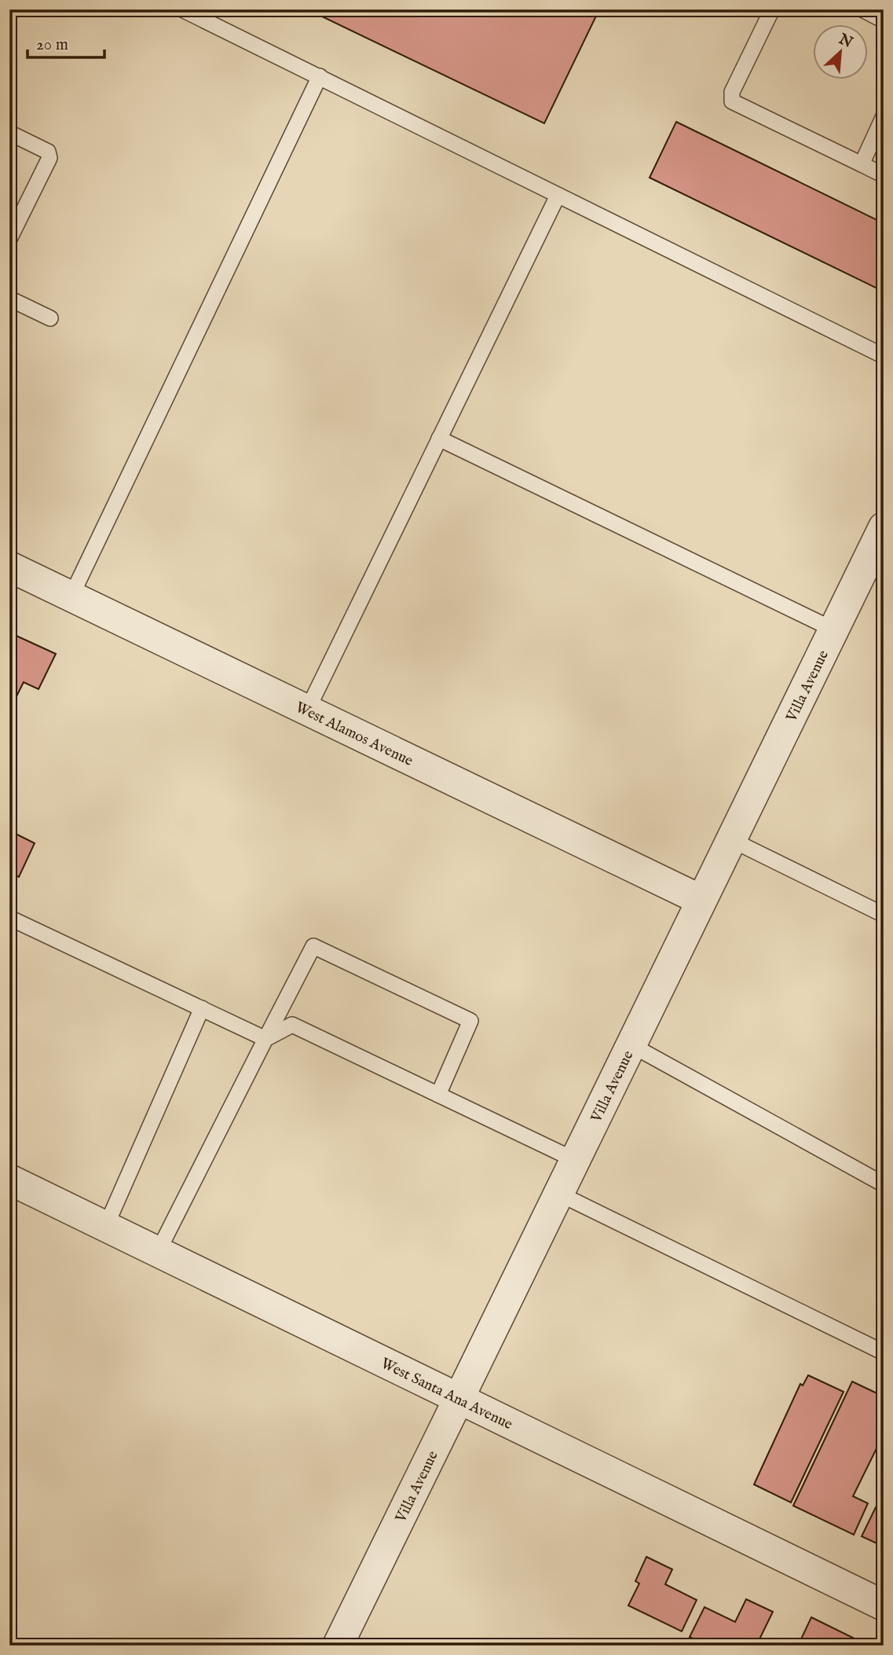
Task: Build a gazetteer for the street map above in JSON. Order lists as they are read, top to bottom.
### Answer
{
  "streets": {
    "street": ["Villa Avenue", "West Alamos Avenue", "West Santa Ana Avenue"]
  },
  "crossings": [
    ["Villa Avenue", "West Alamos Avenue"],
    ["Villa Avenue", "West Santa Ana Avenue"]
  ],
  "scale_bar": "20 m",
  "north": "top right"
}
